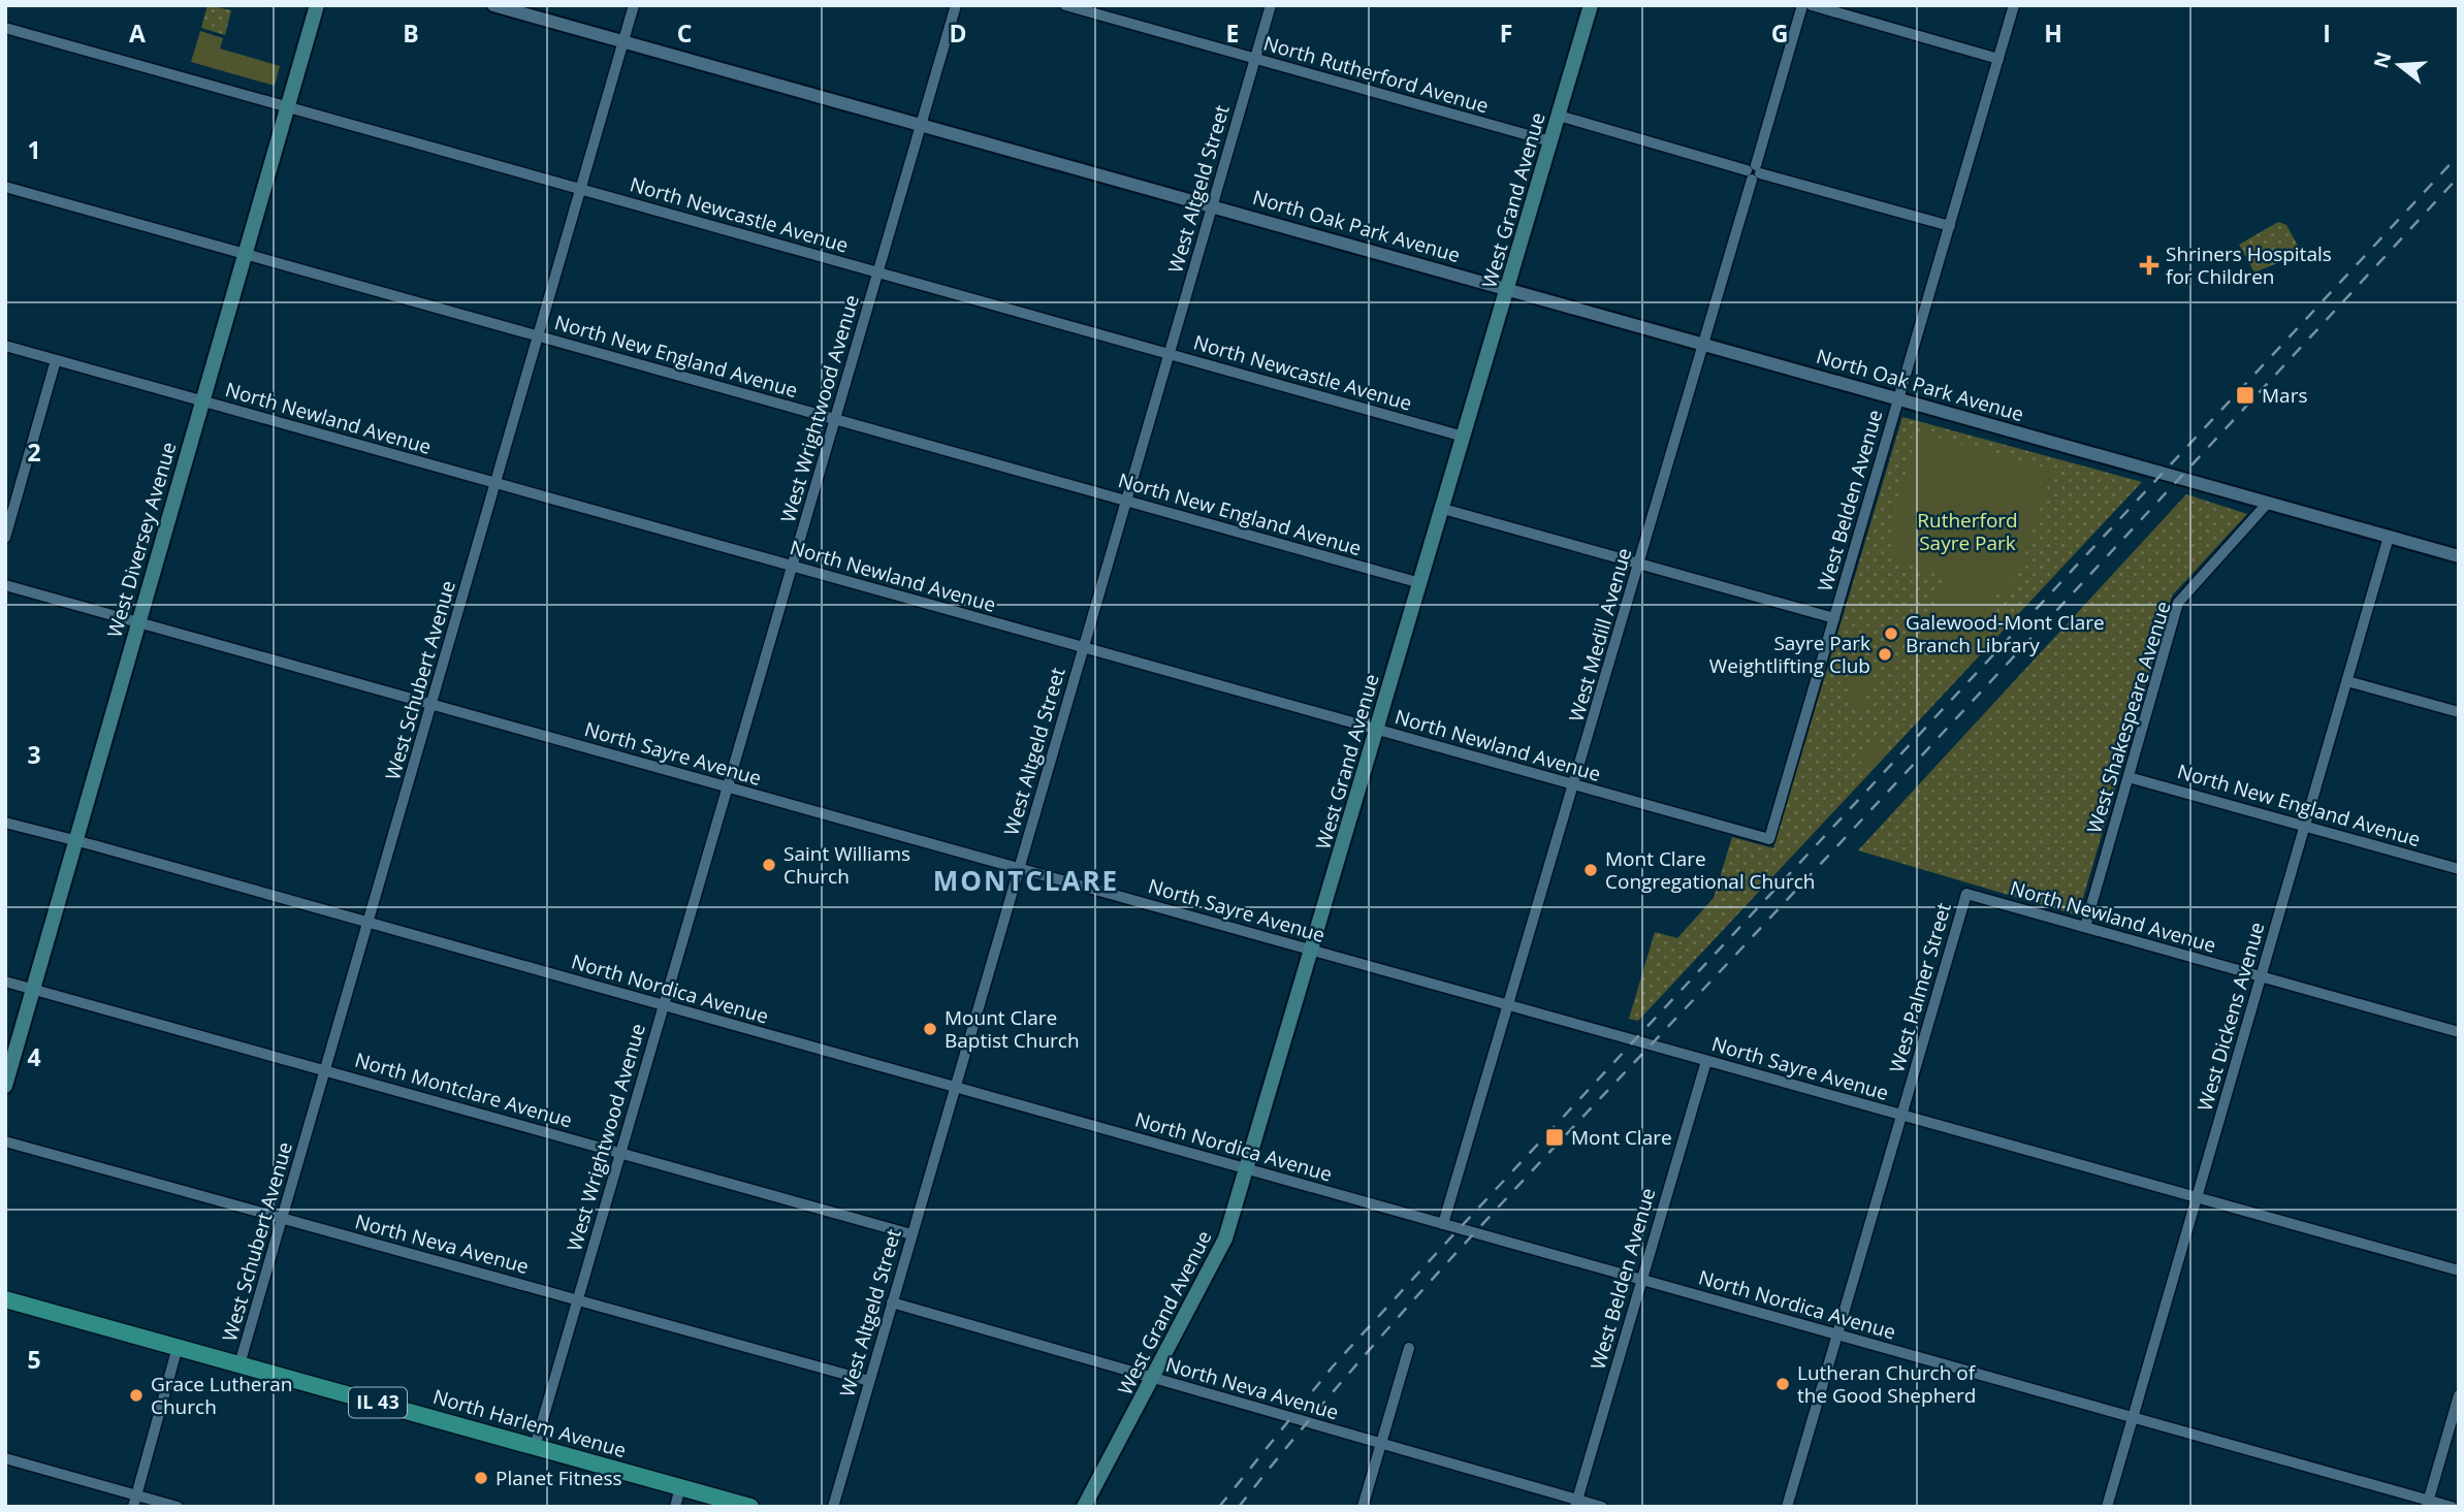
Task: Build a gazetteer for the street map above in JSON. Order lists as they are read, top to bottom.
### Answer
{
  "streets": {
    "main road": [
      "West Grand Avenue",
      "West Diversey Avenue",
      "IL 43",
      "North Harlem Avenue"
    ],
    "street": [
      "North Rutherford Avenue",
      "West Altgeld Street",
      "North Newcastle Avenue",
      "North Oak Park Avenue",
      "North New England Avenue",
      "West Wrightwood Avenue",
      "North Newland Avenue",
      "West Belden Avenue",
      "West Medill Avenue",
      "West Schubert Avenue",
      "West Shakespeare Avenue",
      "North Sayre Avenue",
      "West Palmer Street",
      "North Nordica Avenue",
      "West Dickens Avenue",
      "North Montclare Avenue",
      "North Neva Avenue"
    ]
  },
  "crossings": [
    ["North Rutherford Avenue", "West Altgeld Street"],
    ["North Rutherford Avenue", "West Grand Avenue"],
    ["West Altgeld Street", "North Newcastle Avenue"],
    ["West Altgeld Street", "North Oak Park Avenue"],
    ["West Altgeld Street", "North New England Avenue"],
    ["West Altgeld Street", "North Newland Avenue"],
    ["West Altgeld Street", "North Sayre Avenue"],
    ["West Altgeld Street", "North Nordica Avenue"],
    ["West Altgeld Street", "North Montclare Avenue"],
    ["West Altgeld Street", "North Neva Avenue"],
    ["West Grand Avenue", "North Newcastle Avenue"],
    ["West Grand Avenue", "North Oak Park Avenue"],
    ["West Grand Avenue", "North New England Avenue"],
    ["West Grand Avenue", "North Newland Avenue"],
    ["West Grand Avenue", "North Sayre Avenue"],
    ["West Grand Avenue", "North Nordica Avenue"],
    ["West Grand Avenue", "North Neva Avenue"],
    ["North Newcastle Avenue", "West Wrightwood Avenue"],
    ["North Newcastle Avenue", "West Diversey Avenue"],
    ["North Newcastle Avenue", "West Schubert Avenue"],
    ["North Oak Park Avenue", "West Wrightwood Avenue"],
    ["North Oak Park Avenue", "West Belden Avenue"],
    ["North Oak Park Avenue", "West Medill Avenue"],
    ["North Oak Park Avenue", "West Schubert Avenue"],
    ["North Oak Park Avenue", "West Shakespeare Avenue"],
    ["North Oak Park Avenue", "West Dickens Avenue"],
    ["North New England Avenue", "West Wrightwood Avenue"],
    ["North New England Avenue", "West Diversey Avenue"],
    ["North New England Avenue", "West Schubert Avenue"],
    ["North New England Avenue", "West Shakespeare Avenue"],
    ["North New England Avenue", "West Dickens Avenue"],
    ["West Wrightwood Avenue", "North Newland Avenue"],
    ["West Wrightwood Avenue", "North Sayre Avenue"],
    ["West Wrightwood Avenue", "North Nordica Avenue"],
    ["West Wrightwood Avenue", "North Montclare Avenue"],
    ["West Wrightwood Avenue", "North Neva Avenue"],
    ["West Wrightwood Avenue", "North Harlem Avenue"],
    ["North Newland Avenue", "West Belden Avenue"],
    ["North Newland Avenue", "West Diversey Avenue"],
    ["North Newland Avenue", "West Medill Avenue"],
    ["North Newland Avenue", "West Schubert Avenue"],
    ["North Newland Avenue", "West Shakespeare Avenue"],
    ["North Newland Avenue", "West Palmer Street"],
    ["North Newland Avenue", "West Dickens Avenue"],
    ["West Belden Avenue", "North Sayre Avenue"],
    ["West Belden Avenue", "North Nordica Avenue"],
    ["West Belden Avenue", "North Neva Avenue"],
    ["West Diversey Avenue", "North Sayre Avenue"],
    ["West Diversey Avenue", "North Nordica Avenue"],
    ["West Diversey Avenue", "North Montclare Avenue"],
    ["West Medill Avenue", "North Sayre Avenue"],
    ["West Medill Avenue", "North Nordica Avenue"],
    ["West Schubert Avenue", "North Sayre Avenue"],
    ["West Schubert Avenue", "North Nordica Avenue"],
    ["West Schubert Avenue", "North Montclare Avenue"],
    ["West Schubert Avenue", "North Neva Avenue"],
    ["West Schubert Avenue", "North Harlem Avenue"],
    ["North Sayre Avenue", "West Palmer Street"],
    ["North Sayre Avenue", "West Dickens Avenue"],
    ["West Palmer Street", "North Nordica Avenue"],
    ["North Nordica Avenue", "West Dickens Avenue"]
  ],
  "districts": ["MONTCLARE"],
  "parks": ["Rutherford Sayre Park"],
  "places": {
    "health": ["Shriners Hospitals for Children"],
    "transit": ["Mars", "Mont Clare"],
    "other": [
      "Galewood-Mont Clare Branch Library",
      "Sayre Park Weightlifting Club",
      "Saint Williams Church",
      "Mont Clare Congregational Church",
      "Mount Clare Baptist Church",
      "Lutheran Church of the Good Shepherd",
      "Grace Lutheran Church",
      "Planet Fitness"
    ]
  },
  "north": "left",
  "grid": {
    "columns": [
      "A",
      "B",
      "C",
      "D",
      "E",
      "F",
      "G",
      "H",
      "I"
    ],
    "rows": [
      "1",
      "2",
      "3",
      "4",
      "5"
    ]
  }
}
